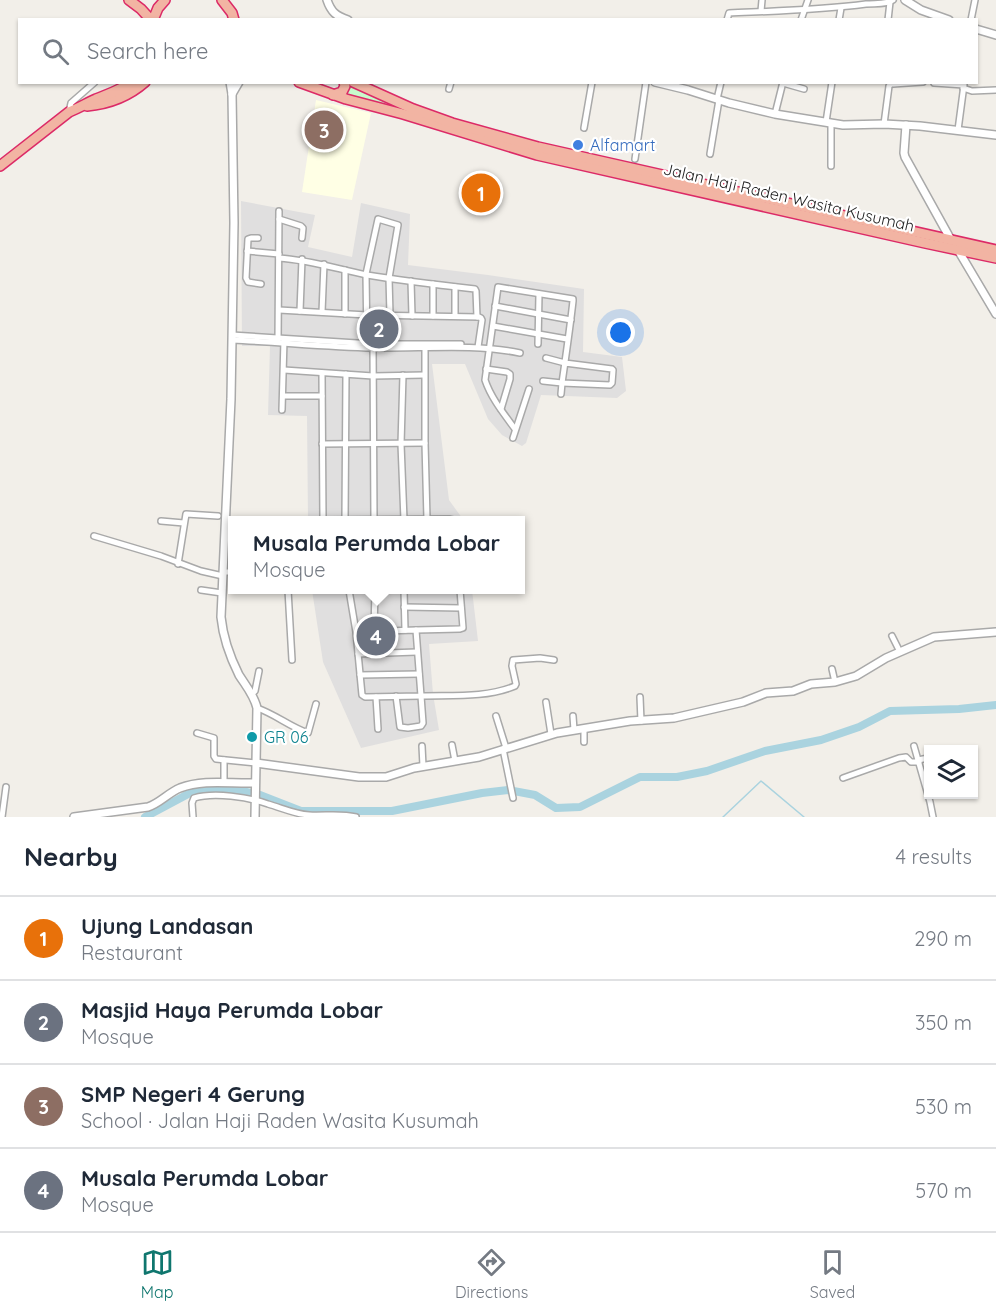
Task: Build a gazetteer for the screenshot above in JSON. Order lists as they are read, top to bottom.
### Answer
{
  "streets": {
    "highway": ["Jalan Haji Raden Wasita Kusumah"]
  },
  "places": ["Alfamart", "GR 06"],
  "page": {
    "search": "Search here",
    "pins": [
      "3",
      "1",
      "2",
      "4"
    ],
    "popup": ["Musala Perumda Lobar", "Mosque"],
    "heading": ["Nearby", "4 results"],
    "list": [
      {
        "mark": "1",
        "name": "Ujung Landasan",
        "note": "Restaurant",
        "value": "290 m"
      },
      {
        "mark": "2",
        "name": "Masjid Haya Perumda Lobar",
        "note": "Mosque",
        "value": "350 m"
      },
      {
        "mark": "3",
        "name": "SMP Negeri 4 Gerung",
        "note": "School · Jalan Haji Raden Wasita Kusumah",
        "value": "530 m"
      },
      {
        "mark": "4",
        "name": "Musala Perumda Lobar",
        "note": "Mosque",
        "value": "570 m"
      }
    ],
    "nav": ["Map", "Directions", "Saved"]
  }
}
